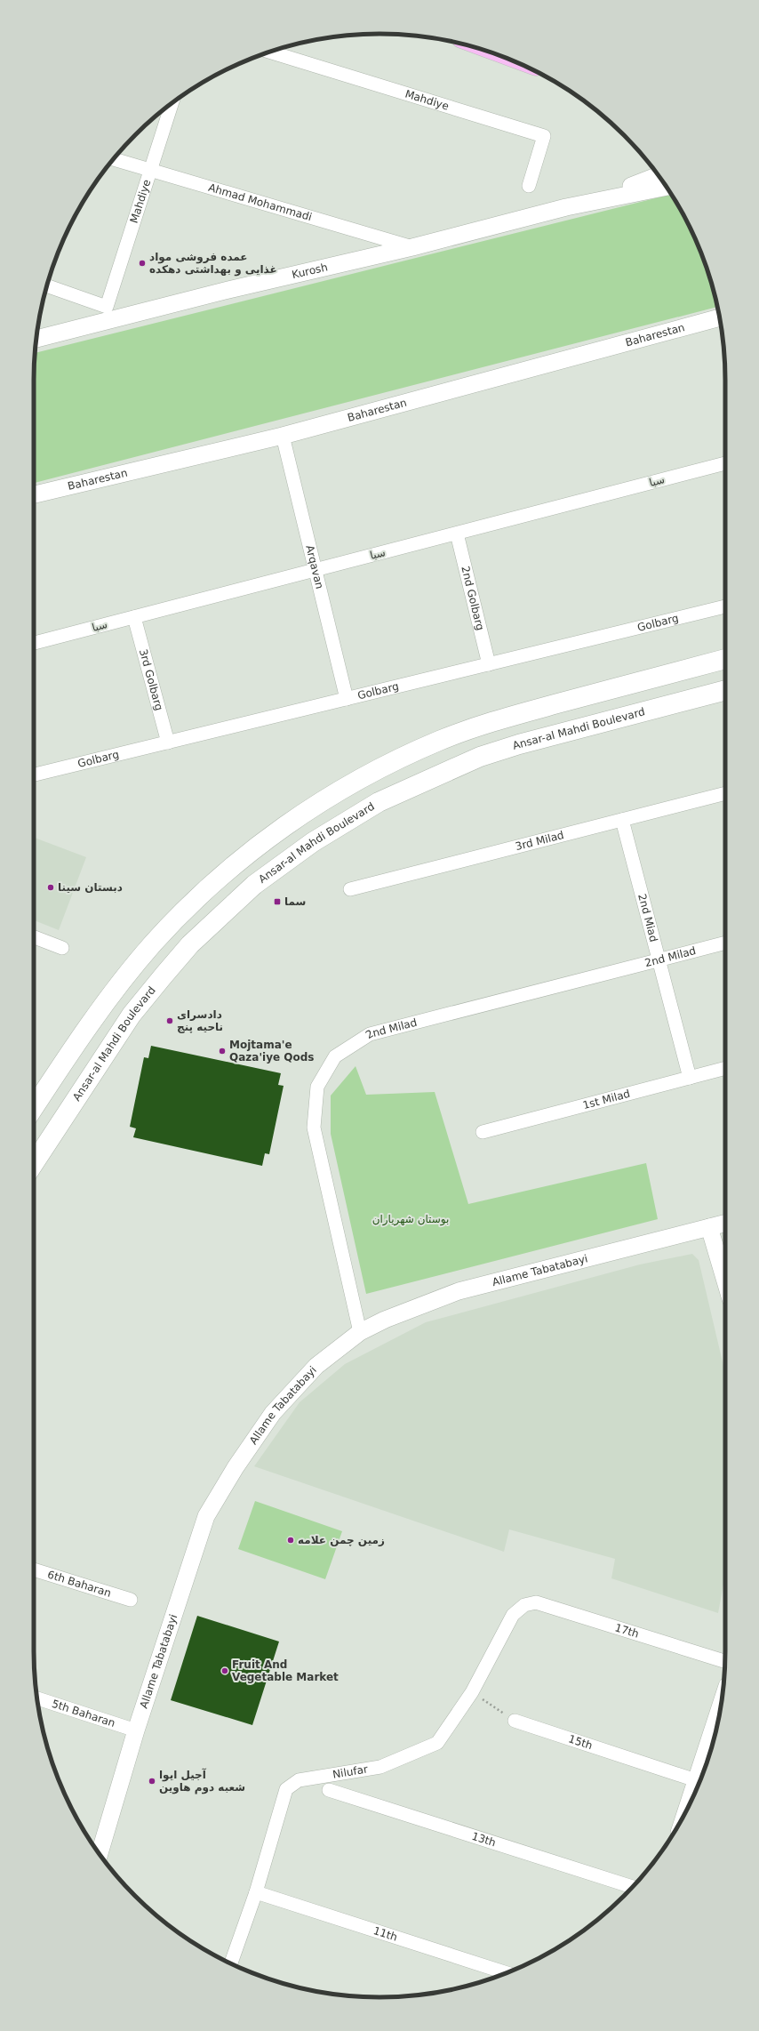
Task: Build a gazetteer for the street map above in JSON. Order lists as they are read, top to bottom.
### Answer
{
  "streets": {
    "main road": ["Ansar-al Mahdi Boulevard"],
    "street": [
      "Mahdiye",
      "Ahmad Mohammadi",
      "Kurosh",
      "Baharestan",
      "سبا",
      "Arqavan",
      "2nd Golbarg",
      "Golbarg",
      "3rd Golbarg",
      "3rd Milad",
      "2nd Miad",
      "2nd Milad",
      "1st Milad",
      "Allame Tabatabayi",
      "6th Baharan",
      "17th",
      "5th Baharan",
      "15th",
      "Nilufar",
      "13th",
      "11th"
    ]
  },
  "crossings": [
    ["Mahdiye", "Ahmad Mohammadi"],
    ["Ahmad Mohammadi", "Kurosh"],
    ["Baharestan", "Arqavan"],
    ["سبا", "Arqavan"],
    ["سبا", "2nd Golbarg"],
    ["سبا", "3rd Golbarg"],
    ["Arqavan", "Golbarg"],
    ["2nd Golbarg", "Golbarg"],
    ["Golbarg", "3rd Golbarg"],
    ["3rd Milad", "2nd Miad"],
    ["2nd Miad", "2nd Milad"],
    ["2nd Miad", "1st Milad"],
    ["2nd Milad", "Allame Tabatabayi"],
    ["Allame Tabatabayi", "5th Baharan"],
    ["17th", "Nilufar"],
    ["Nilufar", "11th"]
  ],
  "parks": ["بوستان شهریاران"],
  "places": {
    "other": [
      "عمده فروشی مواد غذایی و بهداشتی دهکده",
      "دبستان سینا",
      "دادسرای ناحیه پنج",
      "Mojtama'e Qaza'iye Qods",
      "زمین چمن علامه",
      "Fruit And Vegetable Market",
      "آجیل ایوا شعبه دوم هاوین"
    ],
    "transit": ["سما"]
  }
}
